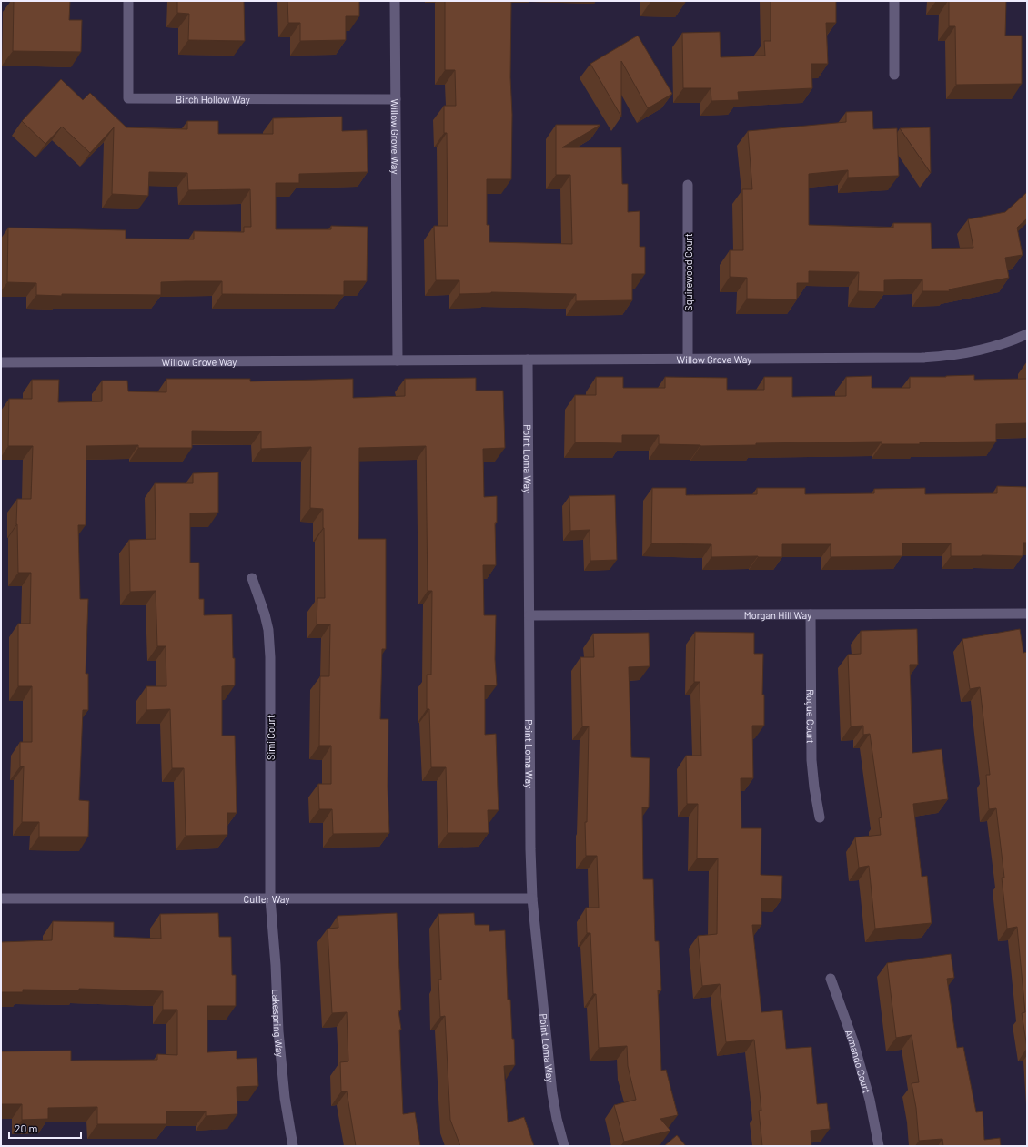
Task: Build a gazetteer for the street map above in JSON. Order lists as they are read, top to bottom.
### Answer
{
  "streets": {
    "street": [
      "Birch Hollow Way",
      "Willow Grove Way",
      "Squirewood Court",
      "Point Loma Way",
      "Morgan Hill Way",
      "Rogue Court",
      "Simi Court",
      "Cutler Way",
      "Lakespring Way",
      "Armando Court"
    ]
  },
  "crossings": [
    ["Birch Hollow Way", "Willow Grove Way"],
    ["Willow Grove Way", "Squirewood Court"],
    ["Willow Grove Way", "Point Loma Way"],
    ["Point Loma Way", "Morgan Hill Way"],
    ["Point Loma Way", "Cutler Way"],
    ["Morgan Hill Way", "Rogue Court"],
    ["Simi Court", "Cutler Way"],
    ["Simi Court", "Lakespring Way"],
    ["Cutler Way", "Lakespring Way"]
  ],
  "scale_bar": "20 m"
}
